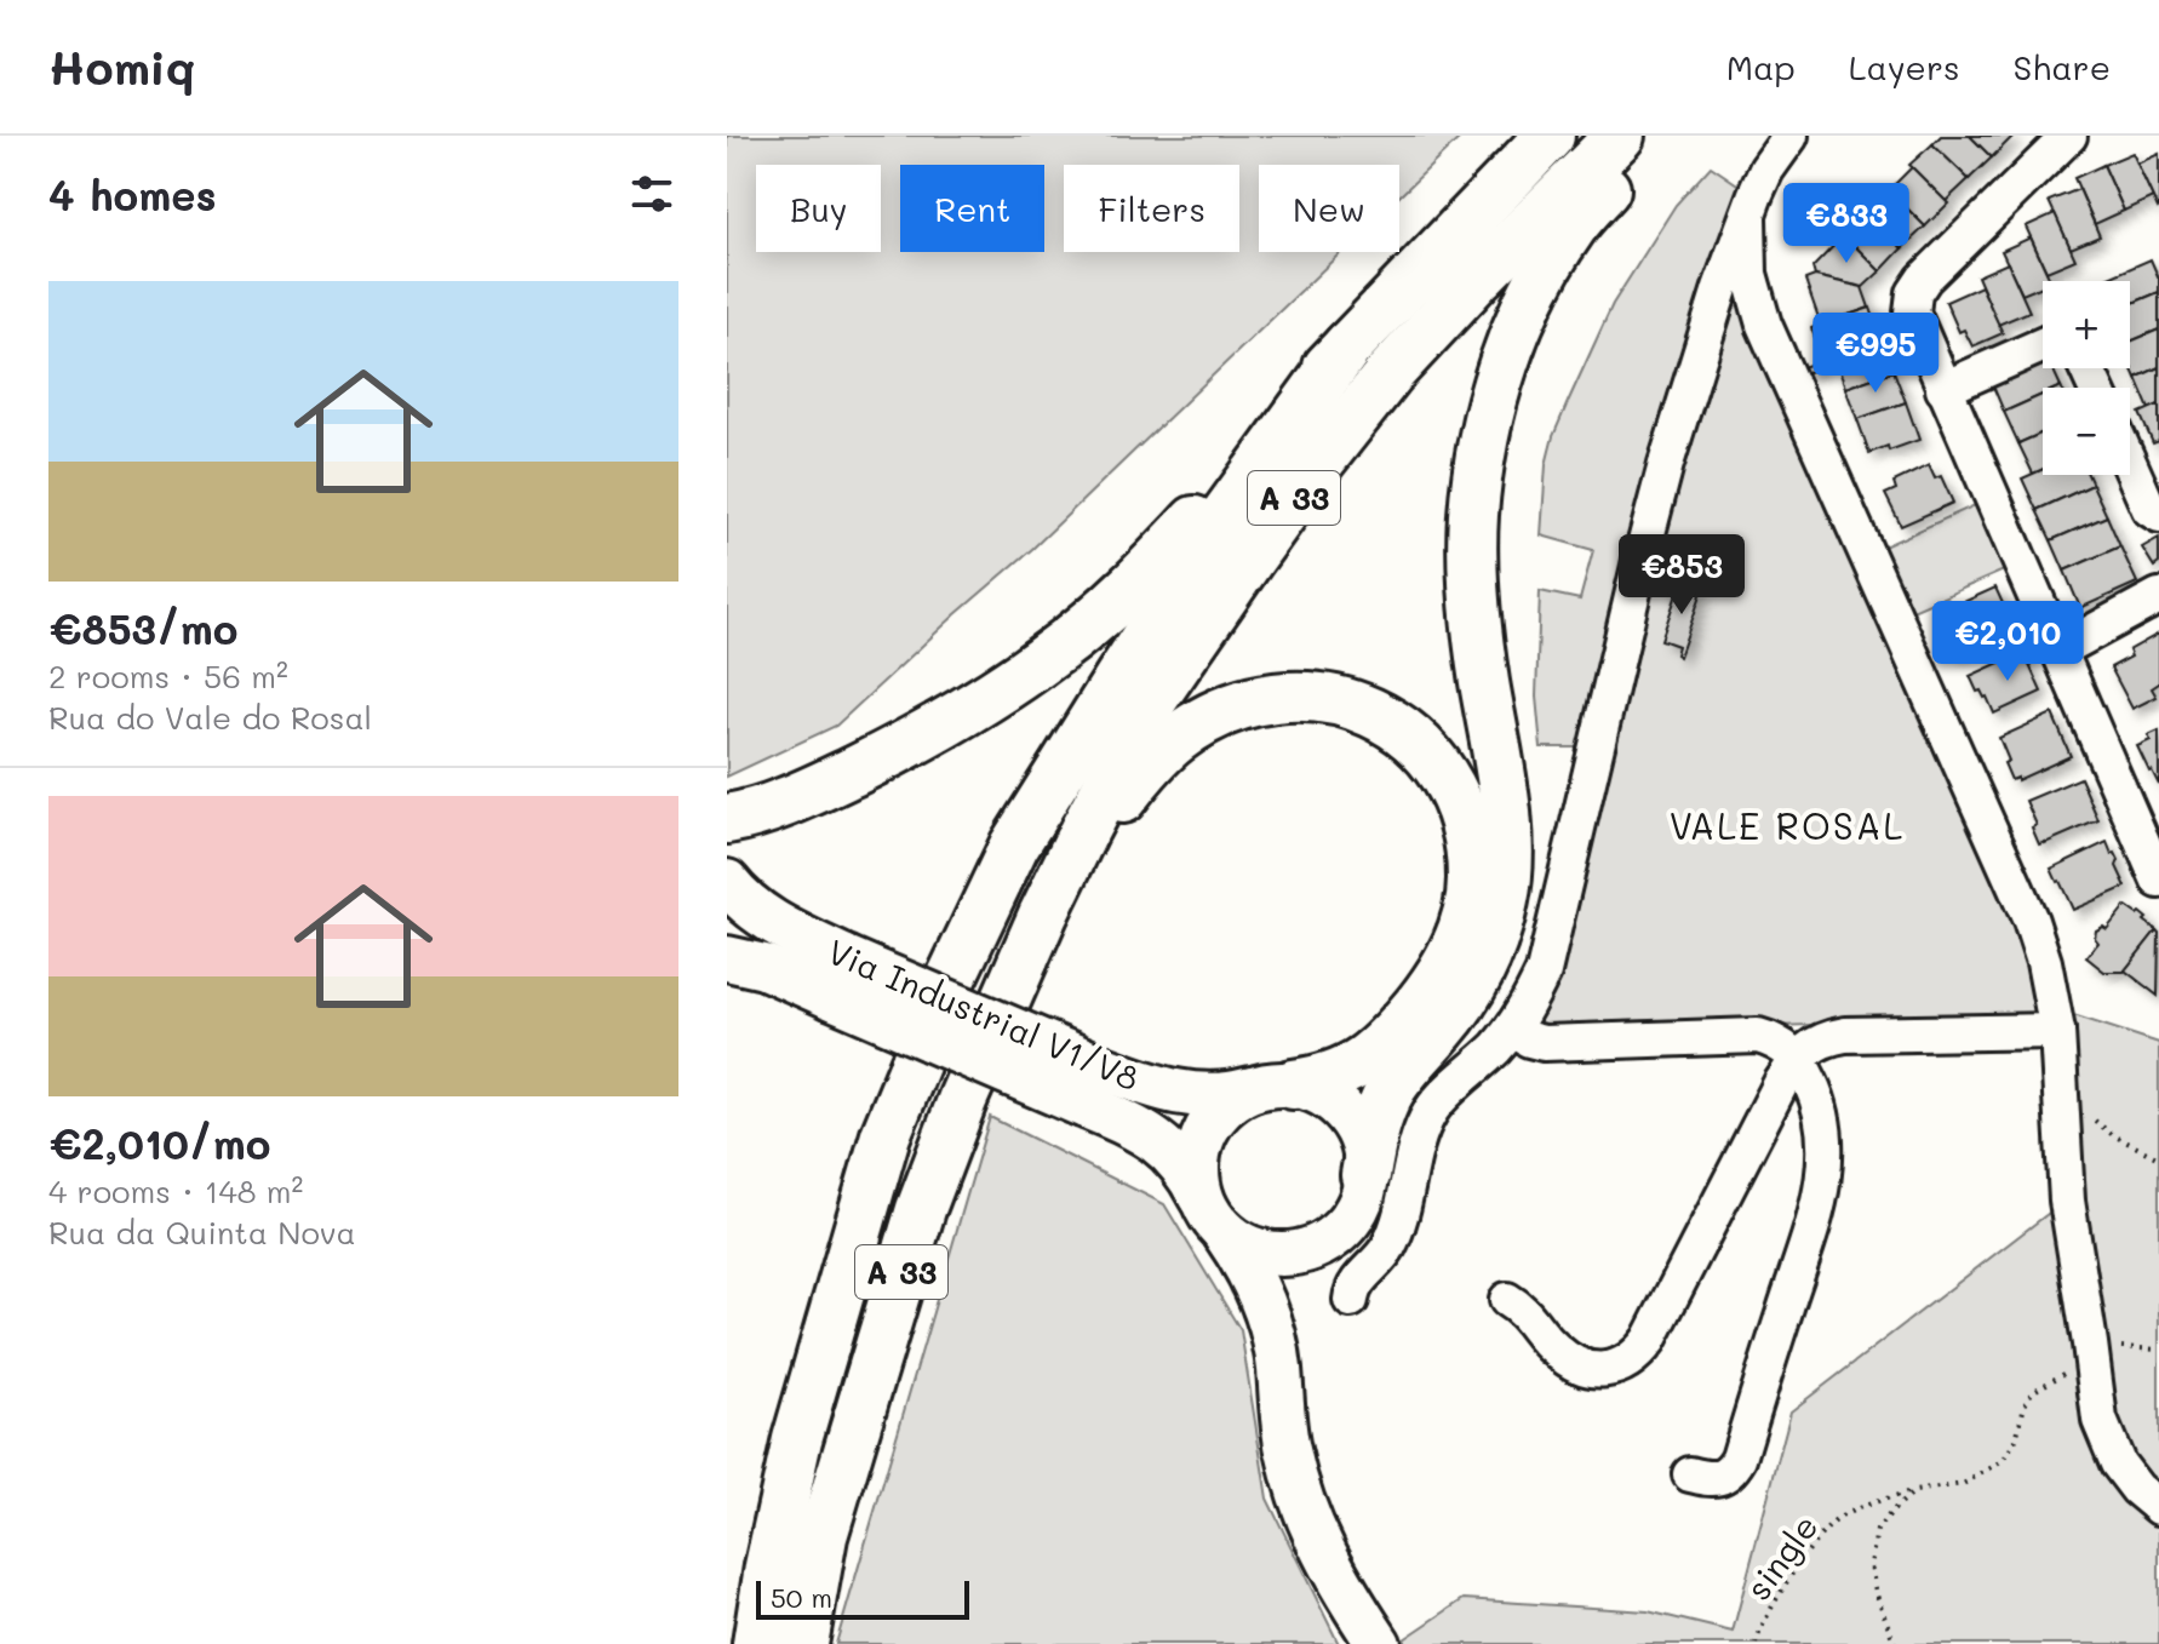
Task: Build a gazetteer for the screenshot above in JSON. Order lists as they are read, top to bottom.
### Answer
{
  "streets": {
    "highway": ["A 33"],
    "main road": ["Via Industrial V1/V8"],
    "path": ["single"]
  },
  "districts": ["VALE ROSAL"],
  "scale_bar": "50 m",
  "page": {
    "header": "Homiq",
    "nav": ["Map", "Layers", "Share"],
    "heading": "4 homes",
    "chip": [
      "Buy",
      "Rent",
      "Filters",
      "New"
    ],
    "price": [
      "€833",
      "€995",
      "€853",
      "€2,010"
    ],
    "list": [
      {
        "name": "€853/mo",
        "note": "2 rooms · 56 m² · Rua do Vale do Rosal"
      },
      {
        "name": "€2,010/mo",
        "note": "4 rooms · 148 m² · Rua da Quinta Nova"
      }
    ],
    "map_buttons": ["+", "−"],
    "scale": "50 m"
  }
}
